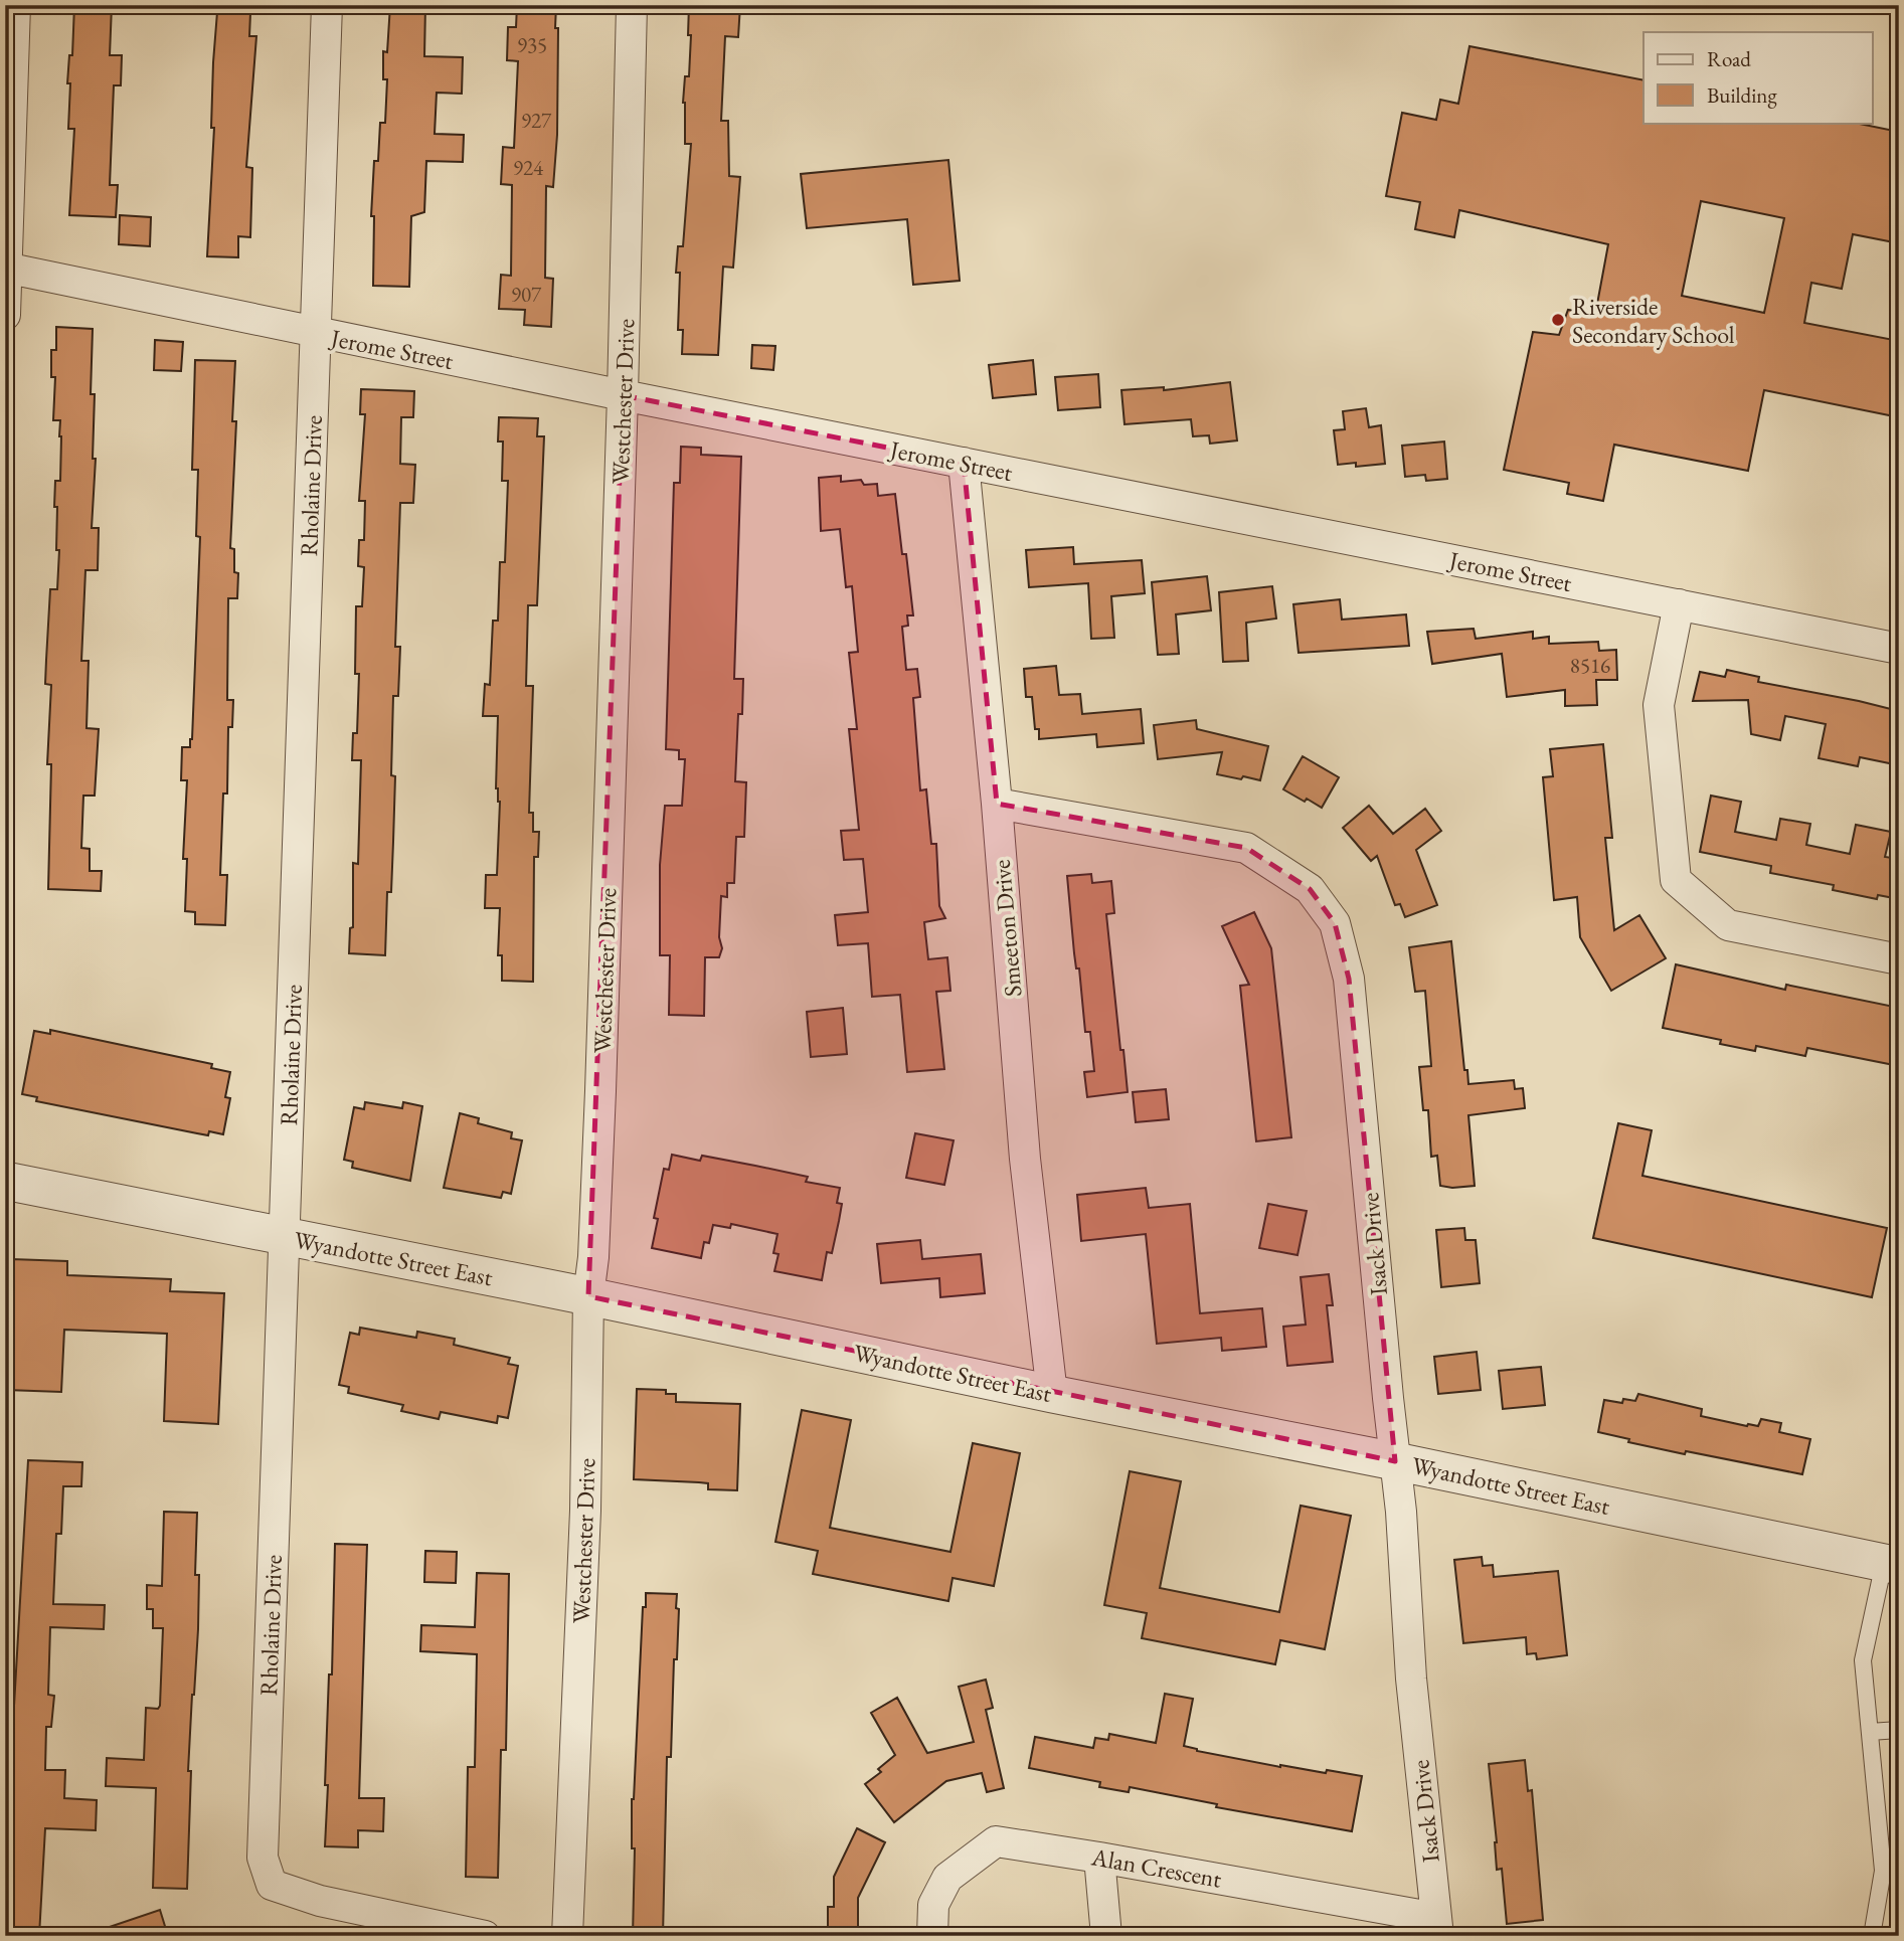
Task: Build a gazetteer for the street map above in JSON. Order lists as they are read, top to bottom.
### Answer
{
  "streets": {
    "street": [
      "Jerome Street",
      "Westchester Drive",
      "Rholaine Drive",
      "Smeeton Drive",
      "Isack Drive",
      "Wyandotte Street East",
      "Alan Crescent"
    ]
  },
  "crossings": [
    ["Jerome Street", "Westchester Drive"],
    ["Jerome Street", "Rholaine Drive"],
    ["Jerome Street", "Smeeton Drive"],
    ["Westchester Drive", "Wyandotte Street East"],
    ["Rholaine Drive", "Wyandotte Street East"],
    ["Smeeton Drive", "Isack Drive"],
    ["Smeeton Drive", "Wyandotte Street East"],
    ["Isack Drive", "Wyandotte Street East"],
    ["Isack Drive", "Alan Crescent"]
  ],
  "places": ["Riverside Secondary School"],
  "house_numbers": [
    "935",
    "927",
    "924",
    "907",
    "8516"
  ],
  "legend": ["Road", "Building"]
}
